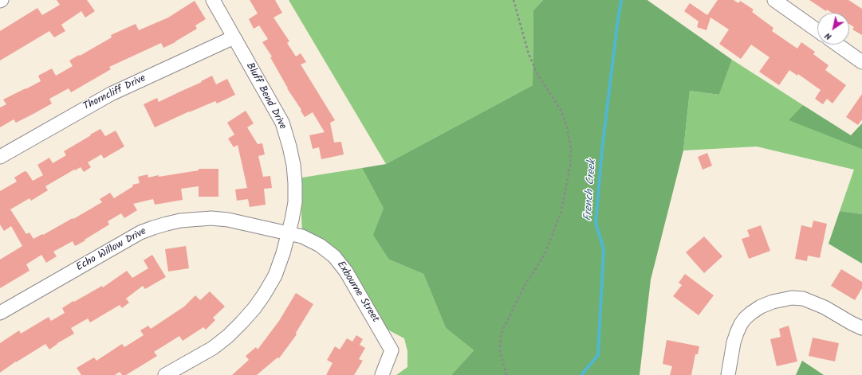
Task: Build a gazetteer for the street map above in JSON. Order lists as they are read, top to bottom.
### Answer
{
  "streets": {
    "street": [
      "Thorncliff Drive",
      "Bluff Bend Drive",
      "Echo Willow Drive",
      "Exbourne Street"
    ]
  },
  "crossings": [
    ["Thorncliff Drive", "Bluff Bend Drive"],
    ["Bluff Bend Drive", "Echo Willow Drive"],
    ["Bluff Bend Drive", "Exbourne Street"],
    ["Echo Willow Drive", "Exbourne Street"]
  ],
  "water": ["French Creek"],
  "north": "bottom left"
}
